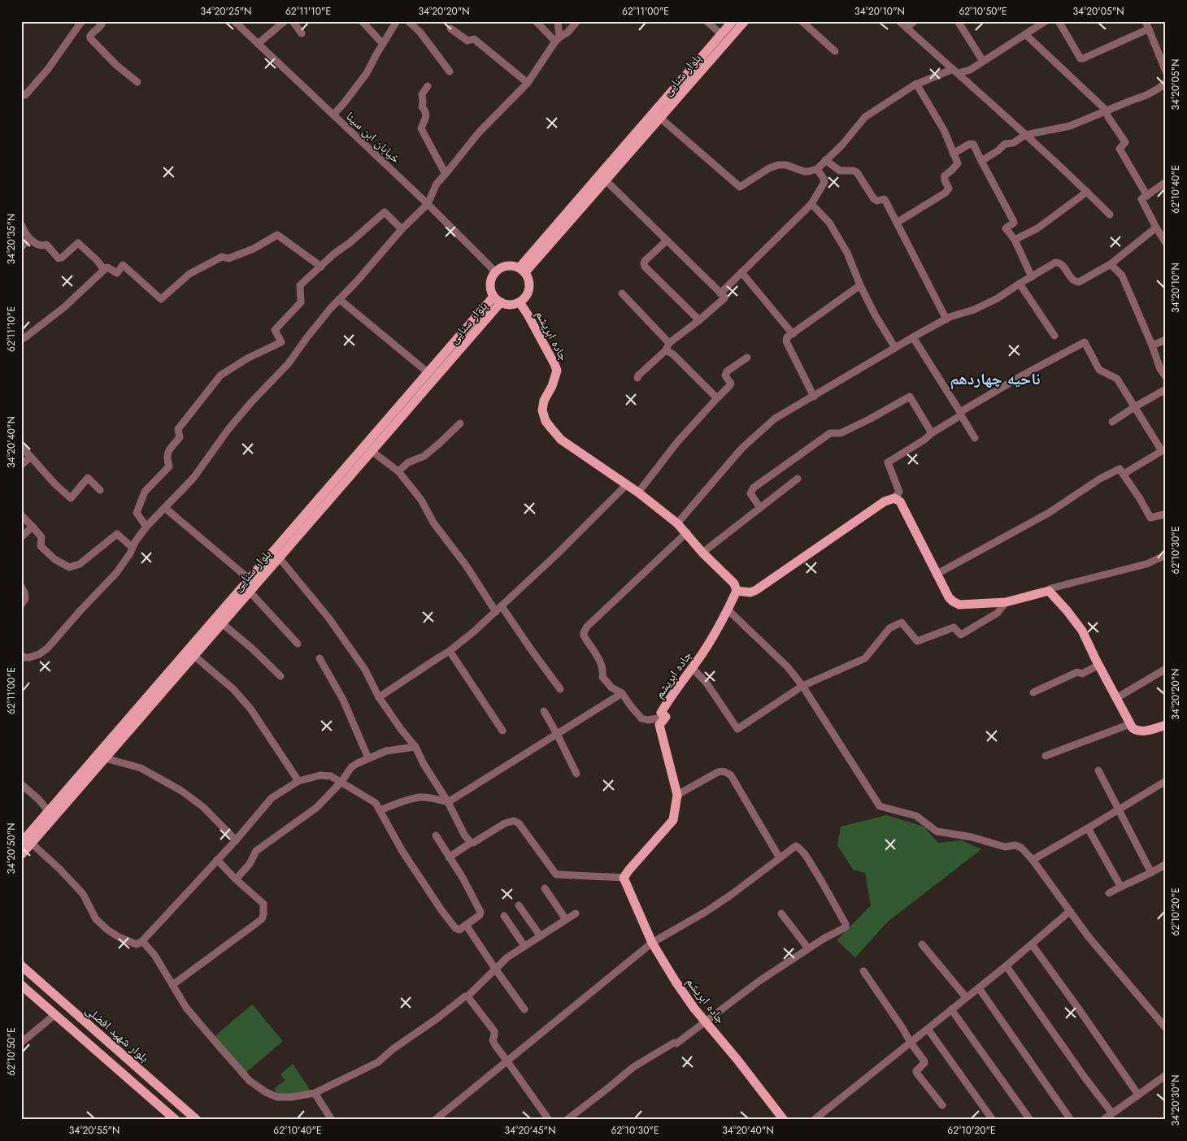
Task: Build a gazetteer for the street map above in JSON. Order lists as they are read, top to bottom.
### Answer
{
  "streets": {
    "main road": ["بلوار سنایی", "جاده ابریشم", "بلوار شهید افضلی"],
    "street": ["خیابان ابن سینا"]
  },
  "crossings": [
    ["بلوار سنایی", "خیابان ابن سینا"],
    ["بلوار سنایی", "جاده ابریشم"],
    ["خیابان ابن سینا", "جاده ابریشم"]
  ],
  "districts": ["ناحیه چهاردهم"],
  "coordinates": [
    "34°20'25\"N",
    "62°11'10\"E",
    "34°20'20\"N",
    "62°11'00\"E",
    "34°20'10\"N",
    "62°10'50\"E",
    "34°20'05\"N",
    "62°10'40\"E",
    "34°20'35\"N",
    "34°20'40\"N",
    "62°10'30\"E",
    "34°20'50\"N",
    "62°10'20\"E",
    "34°20'30\"N",
    "34°20'55\"N",
    "34°20'45\"N"
  ]
}
